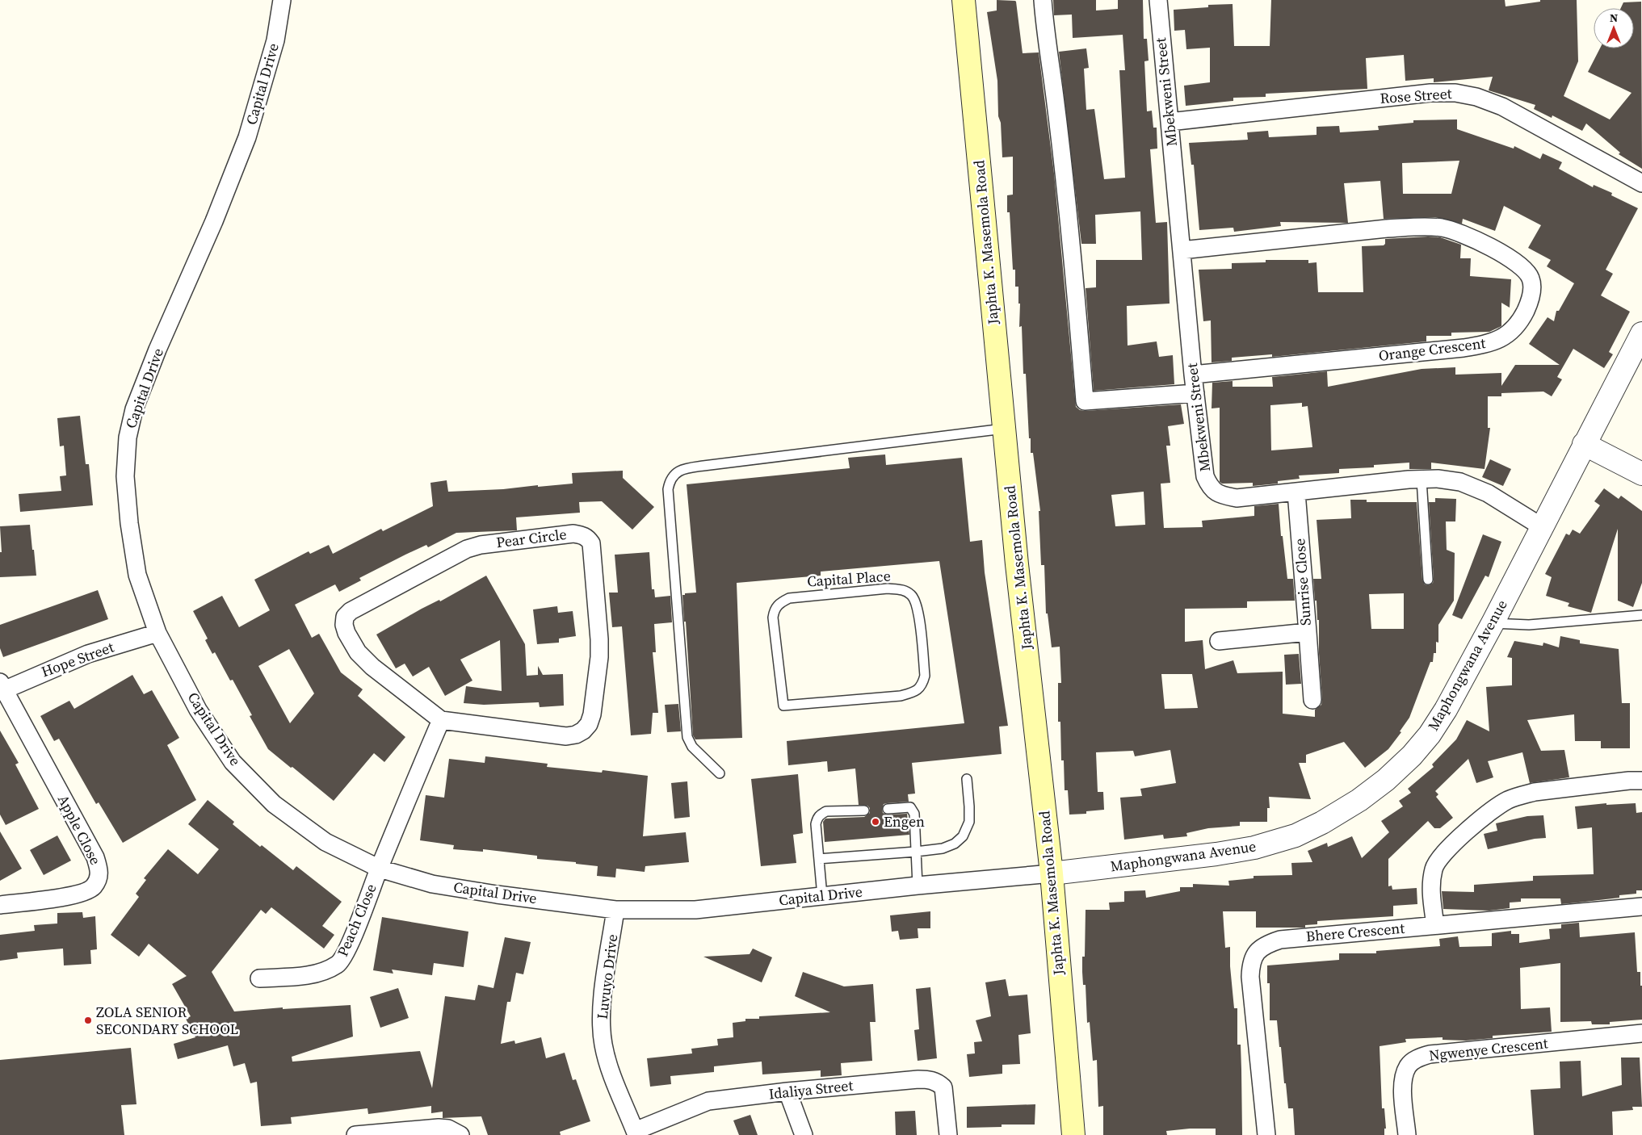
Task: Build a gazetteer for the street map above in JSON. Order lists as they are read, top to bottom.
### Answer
{
  "streets": {
    "main road": ["Japhta K. Masemola Road"],
    "street": [
      "Capital Drive",
      "Mbekweni Street",
      "Rose Street",
      "Orange Crescent",
      "Pear Circle",
      "Sunrise Close",
      "Hope Street",
      "Maphongwana Avenue",
      "Apple Close",
      "Peach Close",
      "Bhere Crescent",
      "Luvuyo Drive",
      "Ngwenye Crescent",
      "Idaliya Street"
    ],
    "lane": ["Capital Place"]
  },
  "crossings": [
    ["Capital Drive", "Japhta K. Masemola Road"],
    ["Capital Drive", "Hope Street"],
    ["Capital Drive", "Maphongwana Avenue"],
    ["Capital Drive", "Peach Close"],
    ["Capital Drive", "Luvuyo Drive"],
    ["Mbekweni Street", "Rose Street"],
    ["Mbekweni Street", "Orange Crescent"],
    ["Mbekweni Street", "Sunrise Close"],
    ["Mbekweni Street", "Maphongwana Avenue"],
    ["Japhta K. Masemola Road", "Maphongwana Avenue"],
    ["Hope Street", "Apple Close"],
    ["Luvuyo Drive", "Idaliya Street"]
  ],
  "places": ["Engen", "ZOLA SENIOR SECONDARY SCHOOL"],
  "north": "top"
}
